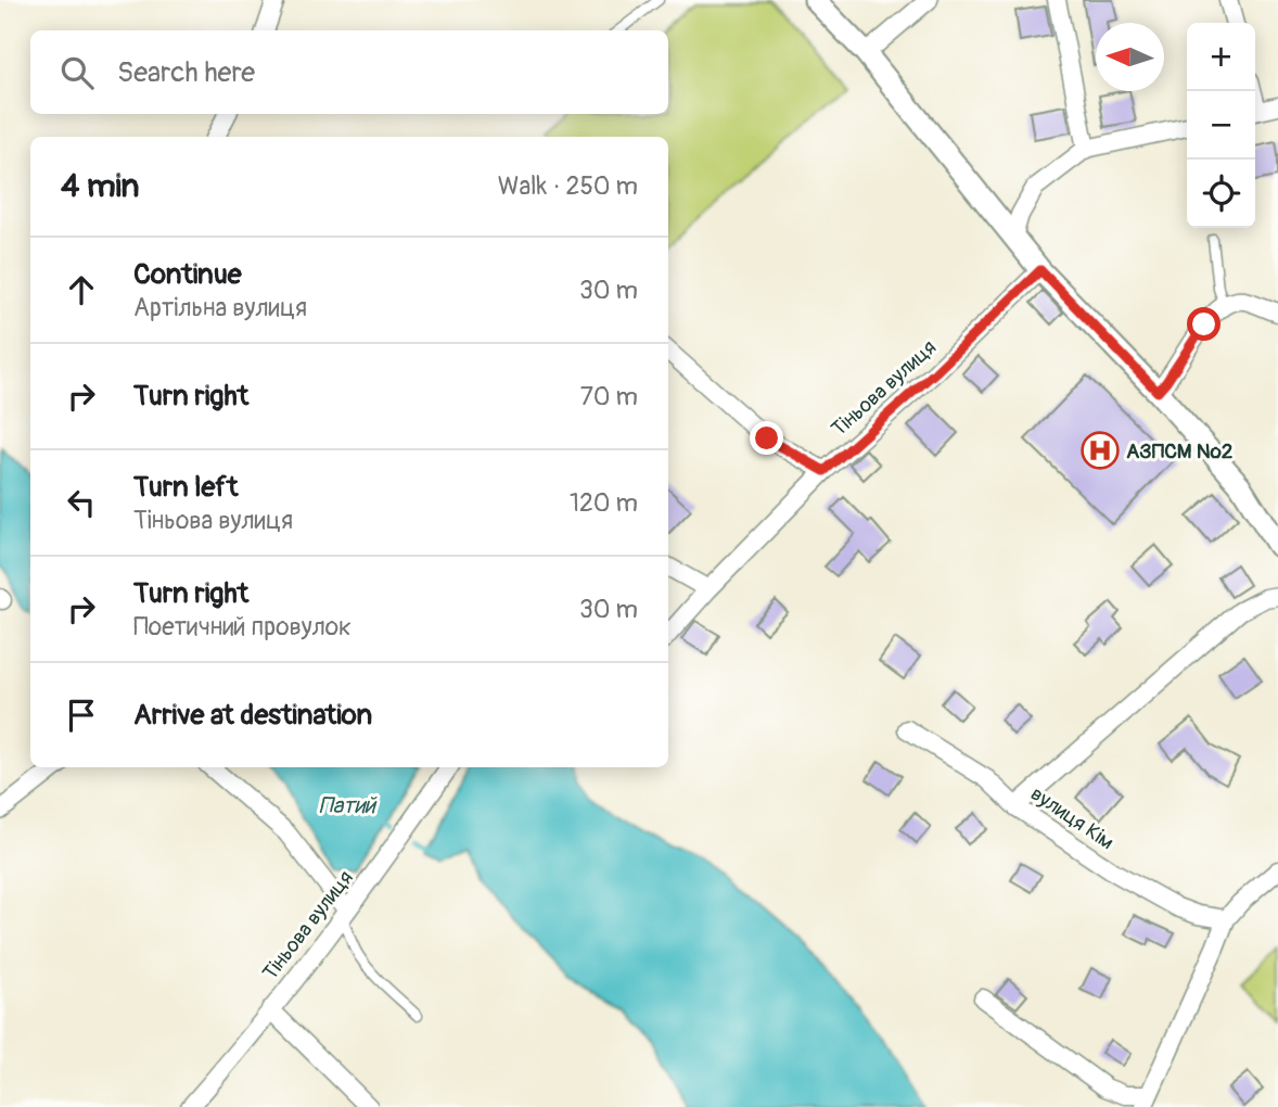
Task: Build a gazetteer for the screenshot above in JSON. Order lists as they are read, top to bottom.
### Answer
{
  "streets": {
    "street": ["Тіньова вулиця", "вулиця Кім"]
  },
  "water": ["Патий"],
  "places": {
    "hospital": ["АЗПСМ №2"]
  },
  "north": "left",
  "page": {
    "map_buttons": ["+", "−"],
    "search": "Search here",
    "heading": ["4 min", "Walk · 250 m"],
    "list": [
      ["Continue", "Артільна вулиця", "30 m"],
      ["Turn right", "70 m"],
      ["Turn left", "Тіньова вулиця", "120 m"],
      ["Turn right", "Поетичний провулок", "30 m"],
      "Arrive at destination"
    ]
  }
}
